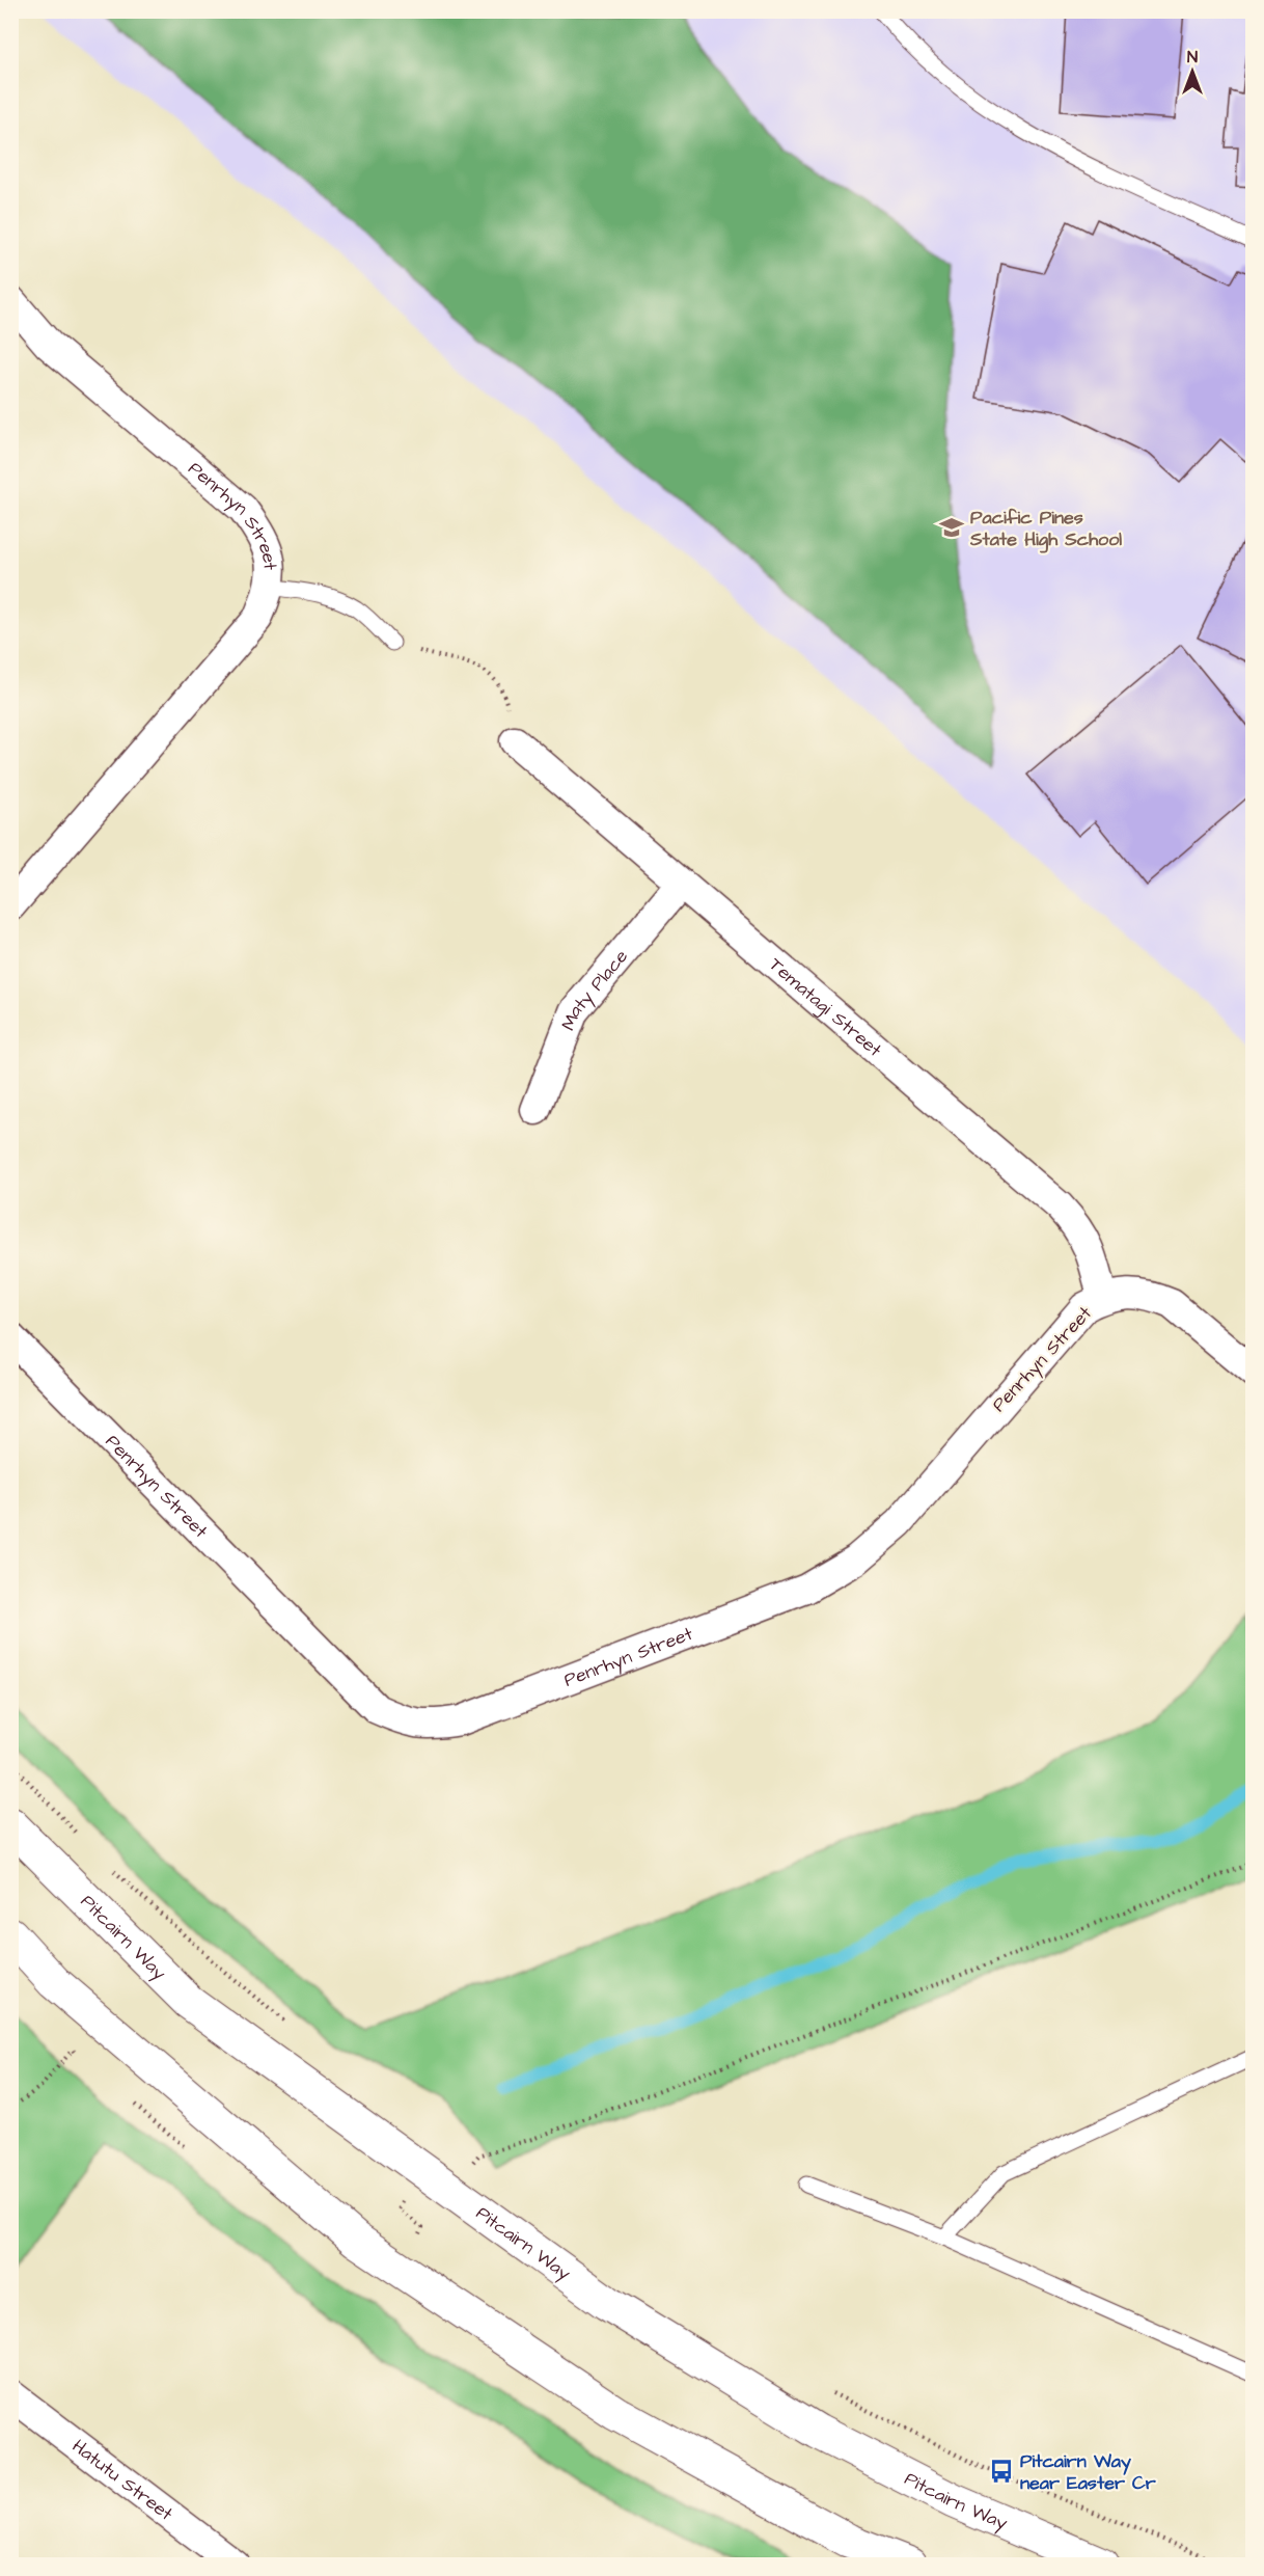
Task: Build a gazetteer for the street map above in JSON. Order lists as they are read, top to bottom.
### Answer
{
  "streets": {
    "main road": ["Pitcairn Way"],
    "street": [
      "Penrhyn Street",
      "Maty Place",
      "Tematagi Street",
      "Hatutu Street"
    ]
  },
  "crossings": [
    ["Penrhyn Street", "Tematagi Street"],
    ["Maty Place", "Tematagi Street"]
  ],
  "places": {
    "school or university": ["Pacific Pines State High School"],
    "bus stop": ["Pitcairn Way near Easter Cr"]
  },
  "north": "top"
}
